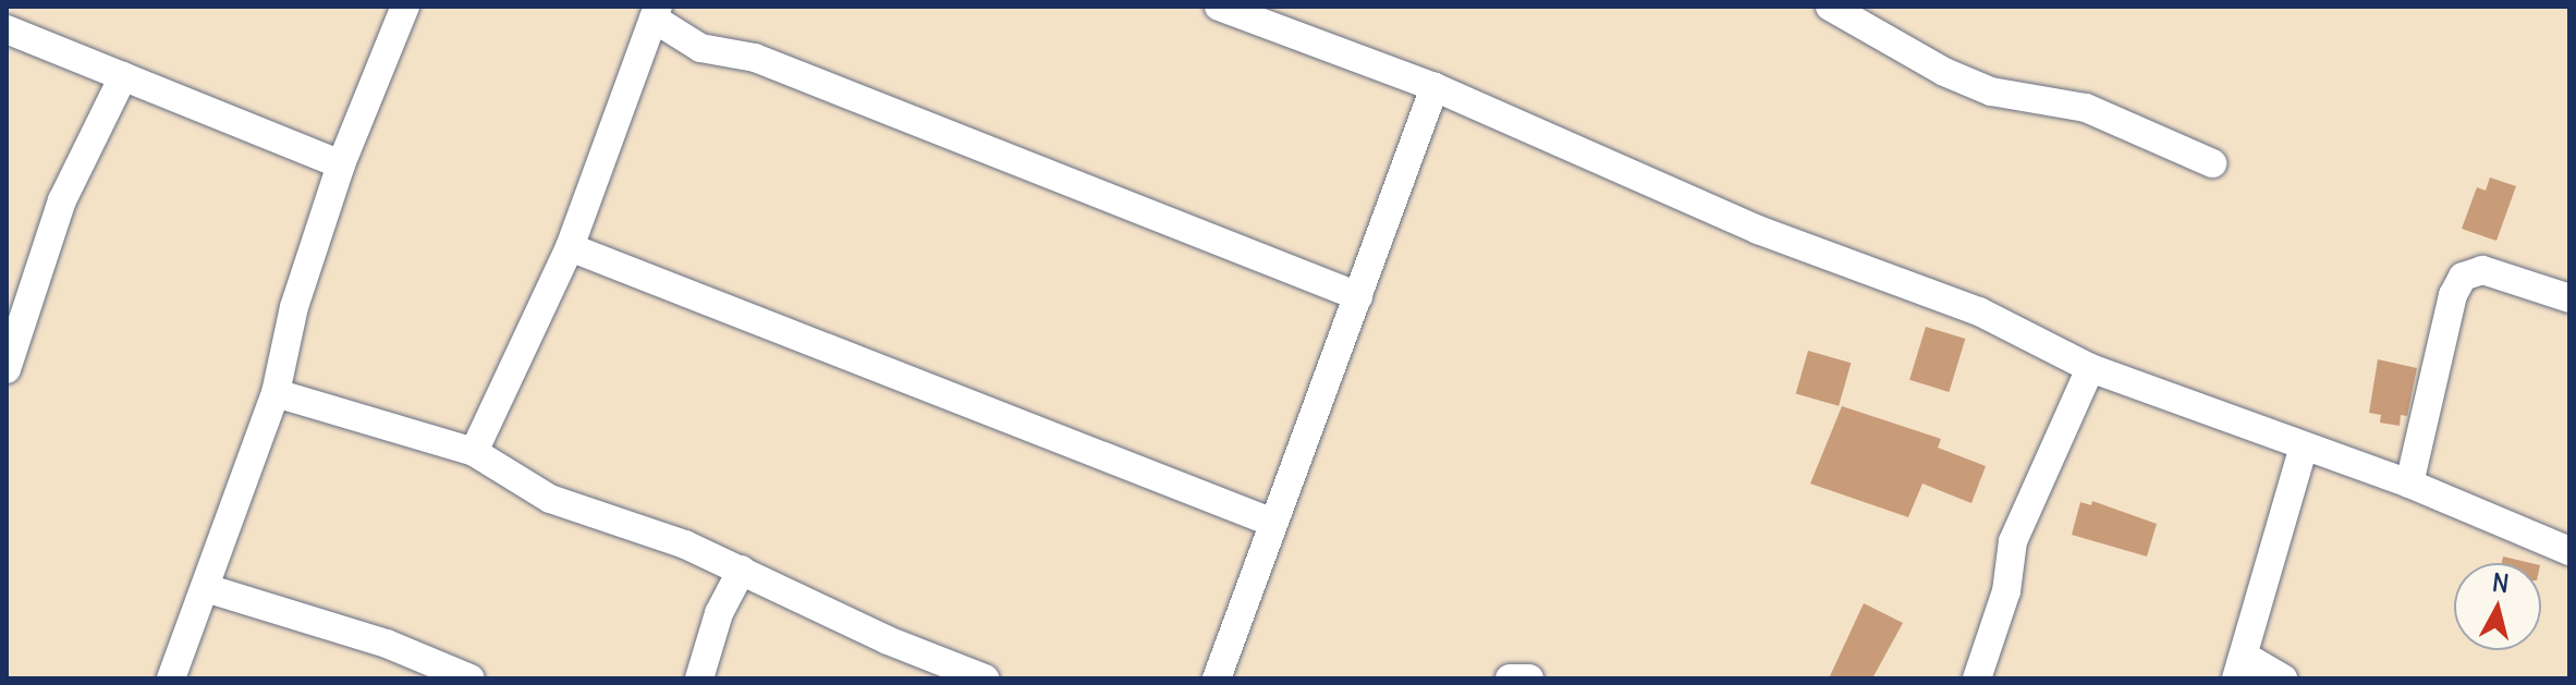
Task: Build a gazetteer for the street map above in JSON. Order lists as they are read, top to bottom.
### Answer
{
  "north": "top"
}
